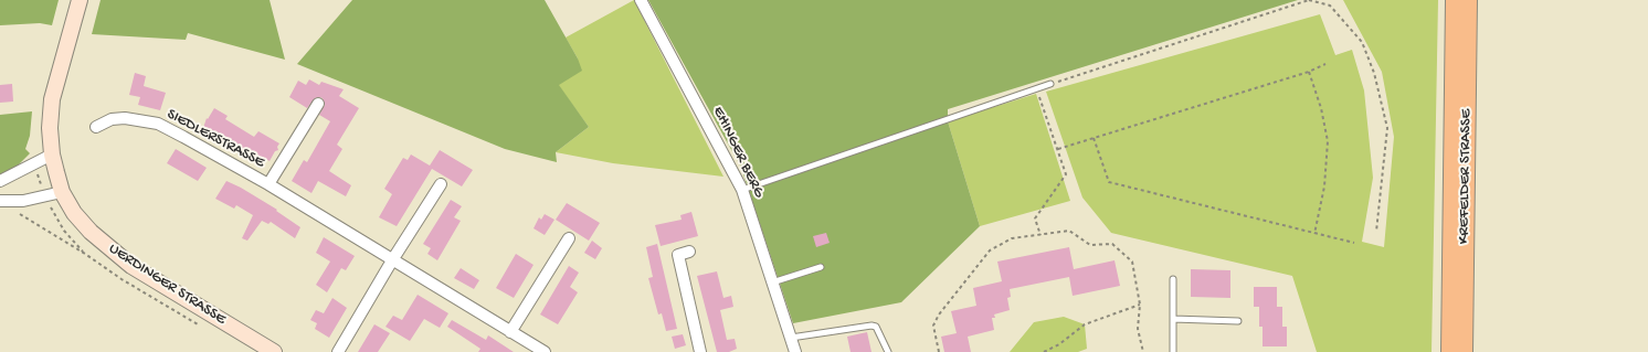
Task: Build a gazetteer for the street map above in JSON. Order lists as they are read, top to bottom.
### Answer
{
  "streets": {
    "main road": ["KREFELDER STRASSE", "UERDINGER STRASSE"],
    "street": ["SIEDLERSTRASSE", "EHINGER BERG"]
  }
}
